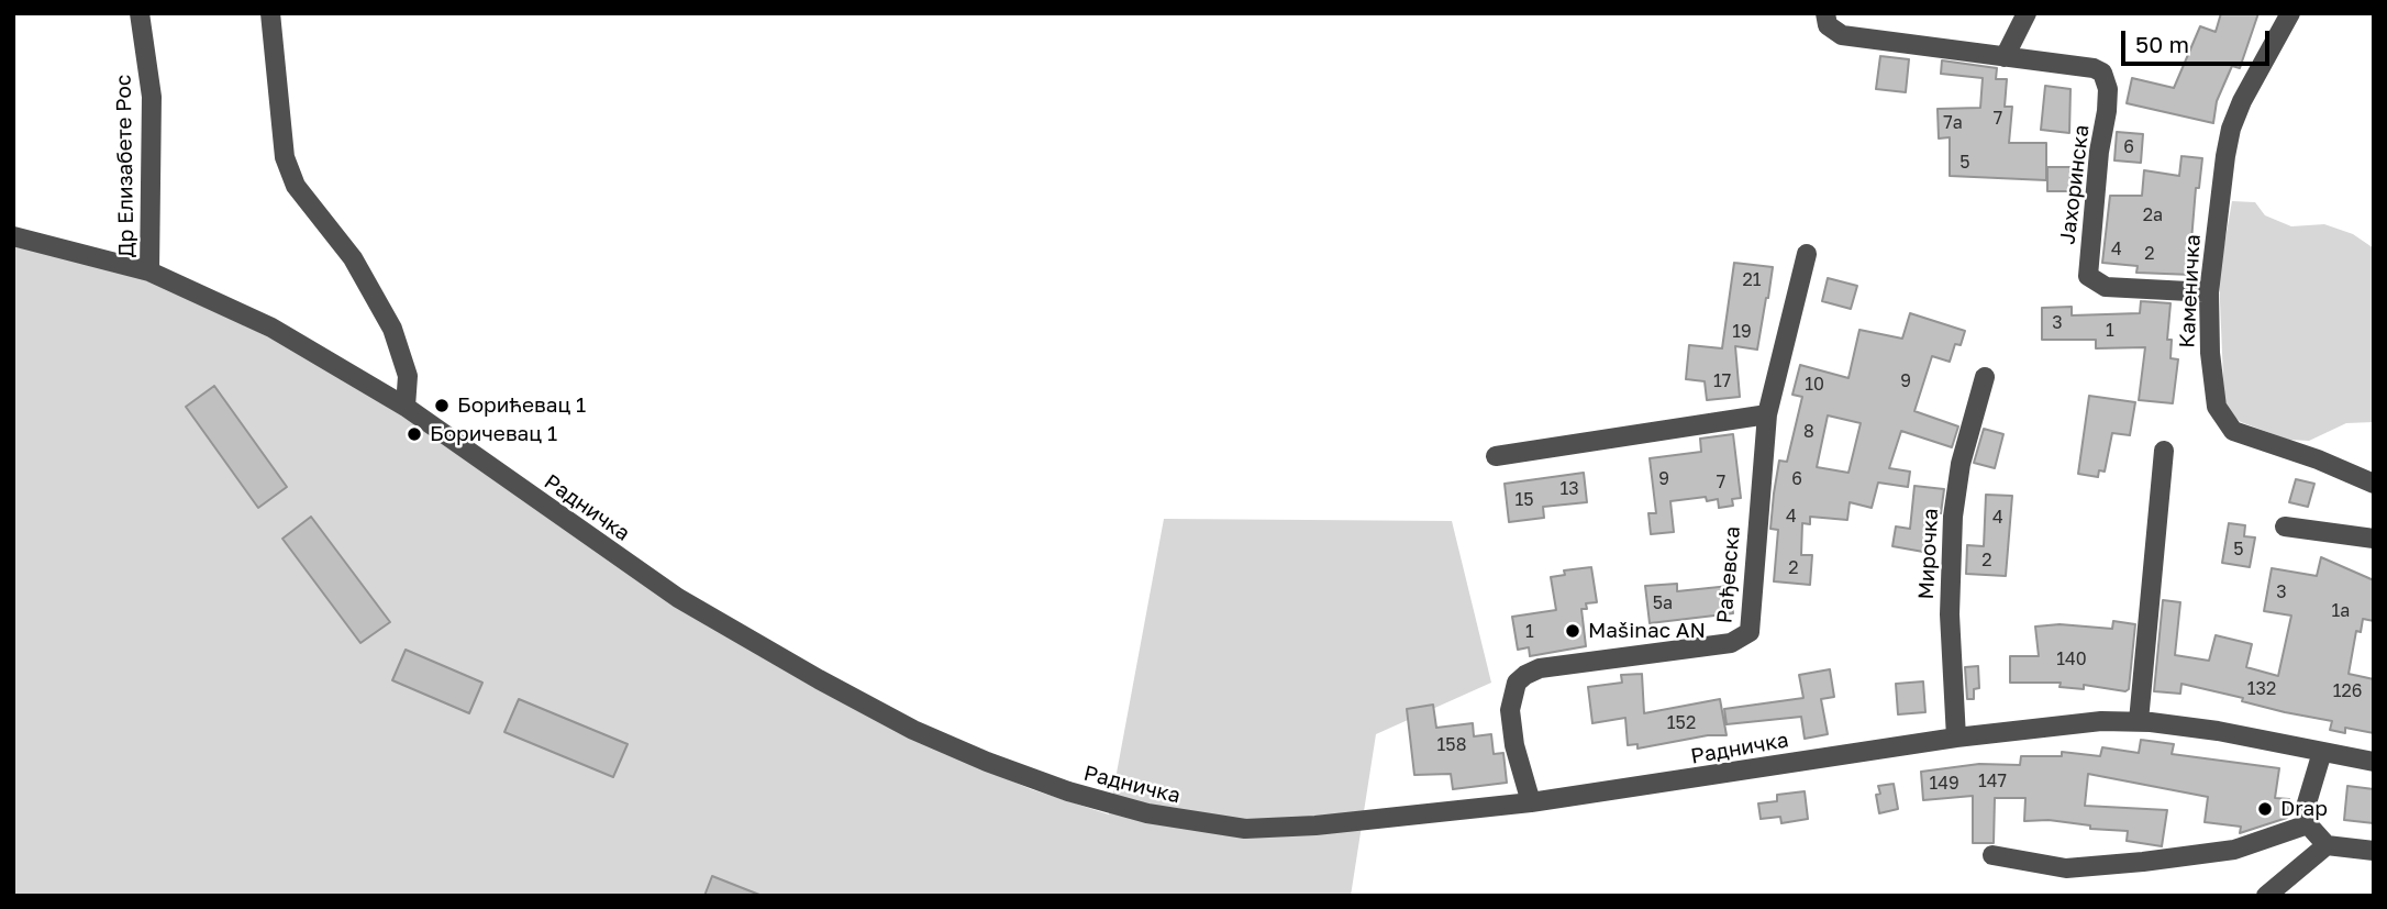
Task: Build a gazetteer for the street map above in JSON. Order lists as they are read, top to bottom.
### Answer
{
  "streets": {
    "street": [
      "Др Елизабете Рос",
      "Јахоринска",
      "Каменичка",
      "Радничка",
      "Мирочка",
      "Рађевска"
    ]
  },
  "crossings": [
    ["Др Елизабете Рос", "Радничка"],
    ["Јахоринска", "Каменичка"],
    ["Радничка", "Мирочка"],
    ["Радничка", "Рађевска"]
  ],
  "places": [
    "Борићевац 1",
    "Боричевац 1",
    "Mašinac AN",
    "Drap"
  ],
  "house_numbers": [
    "7",
    "7a",
    "6",
    "5",
    "2a",
    "4",
    "2",
    "21",
    "3",
    "1",
    "19",
    "17",
    "9",
    "10",
    "8",
    "9",
    "6",
    "7",
    "13",
    "15",
    "4",
    "4",
    "5",
    "2",
    "2",
    "3",
    "5a",
    "1a",
    "1",
    "140",
    "132",
    "126",
    "152",
    "158",
    "147",
    "149"
  ],
  "scale_bar": "50 m"
}
